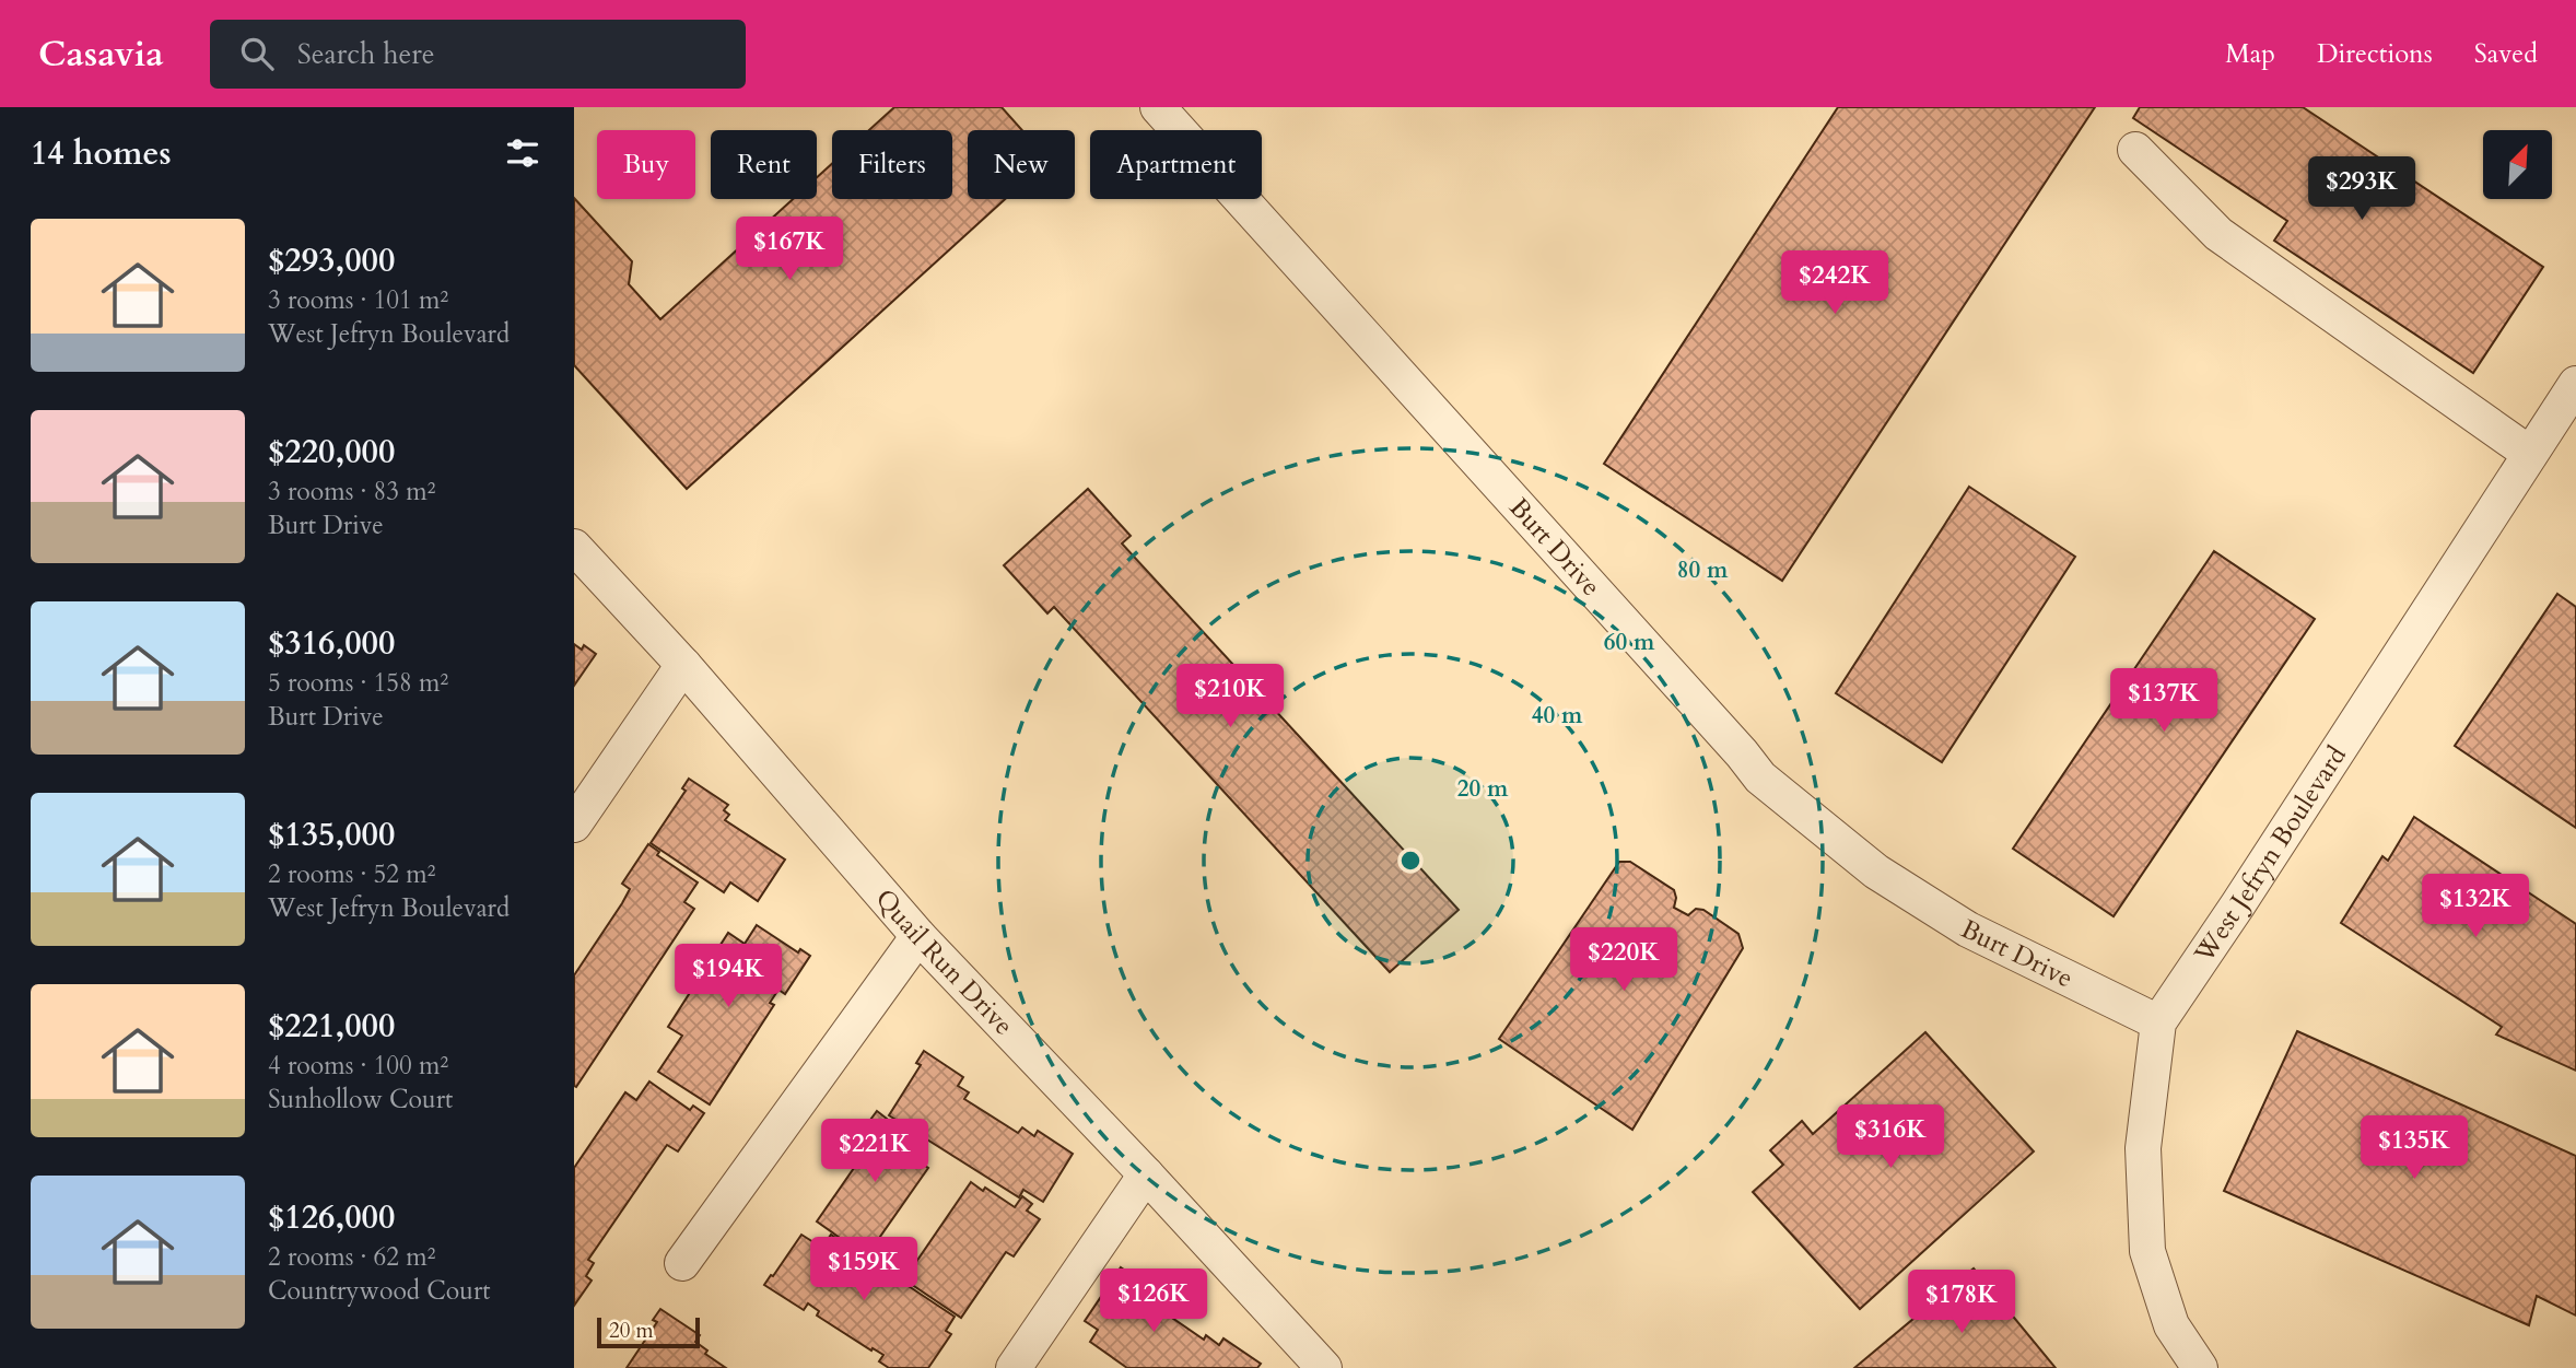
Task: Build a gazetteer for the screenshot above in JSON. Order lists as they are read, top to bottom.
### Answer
{
  "streets": {
    "street": ["Burt Drive", "West Jefryn Boulevard", "Quail Run Drive"]
  },
  "crossings": [
    ["Burt Drive", "West Jefryn Boulevard"]
  ],
  "scale_bar": "20 m",
  "north": "top right",
  "page": {
    "header": "Casavia",
    "search": "Search here",
    "nav": ["Map", "Directions", "Saved"],
    "heading": "14 homes",
    "chip": [
      "Buy",
      "Rent",
      "Filters",
      "New",
      "Apartment"
    ],
    "price": [
      "$293K",
      "$167K",
      "$242K",
      "$210K",
      "$137K",
      "$132K",
      "$220K",
      "$194K",
      "$316K",
      "$135K",
      "$221K",
      "$159K",
      "$126K",
      "$178K"
    ],
    "list": [
      {
        "name": "$293,000",
        "note": "3 rooms · 101 m² · West Jefryn Boulevard"
      },
      {
        "name": "$220,000",
        "note": "3 rooms · 83 m² · Burt Drive"
      },
      {
        "name": "$316,000",
        "note": "5 rooms · 158 m² · Burt Drive"
      },
      {
        "name": "$135,000",
        "note": "2 rooms · 52 m² · West Jefryn Boulevard"
      },
      {
        "name": "$221,000",
        "note": "4 rooms · 100 m² · Sunhollow Court"
      },
      {
        "name": "$126,000",
        "note": "2 rooms · 62 m² · Countrywood Court"
      }
    ],
    "scale": "20 m"
  },
  "rings": [
    "80 m",
    "60 m",
    "40 m",
    "20 m"
  ]
}
